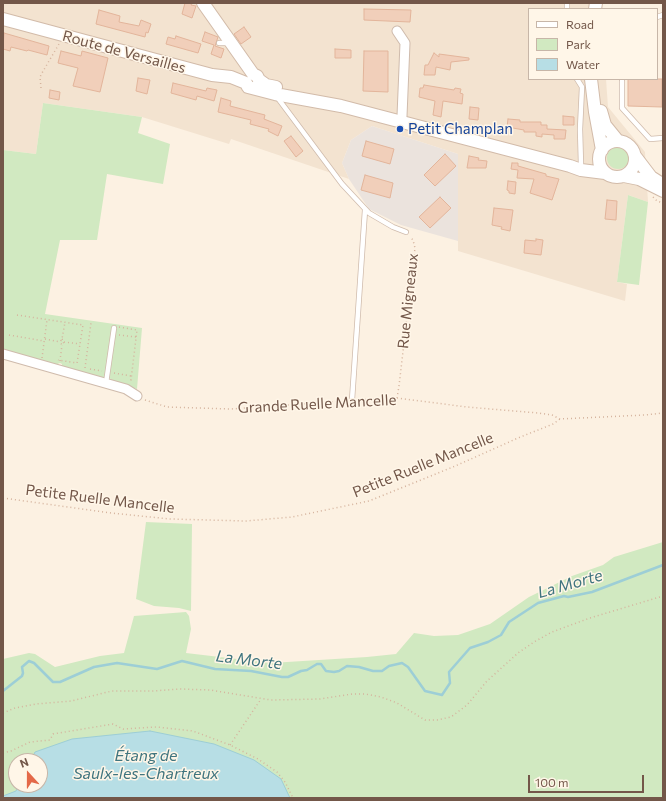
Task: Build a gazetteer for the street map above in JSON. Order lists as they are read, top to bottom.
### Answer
{
  "streets": {
    "main road": ["Route de Versailles"],
    "lane": ["Rue Migneaux"],
    "path": ["Grande Ruelle Mancelle", "Petite Ruelle Mancelle"]
  },
  "crossings": [
    ["Route de Versailles", "Rue Migneaux"],
    ["Rue Migneaux", "Grande Ruelle Mancelle"],
    ["Grande Ruelle Mancelle", "Petite Ruelle Mancelle"]
  ],
  "water": ["La Morte", "Étang de Saulx-les-Chartreux"],
  "places": ["Petit Champlan"],
  "legend": ["Road", "Park", "Water"],
  "scale_bar": "100 m",
  "north": "top"
}
